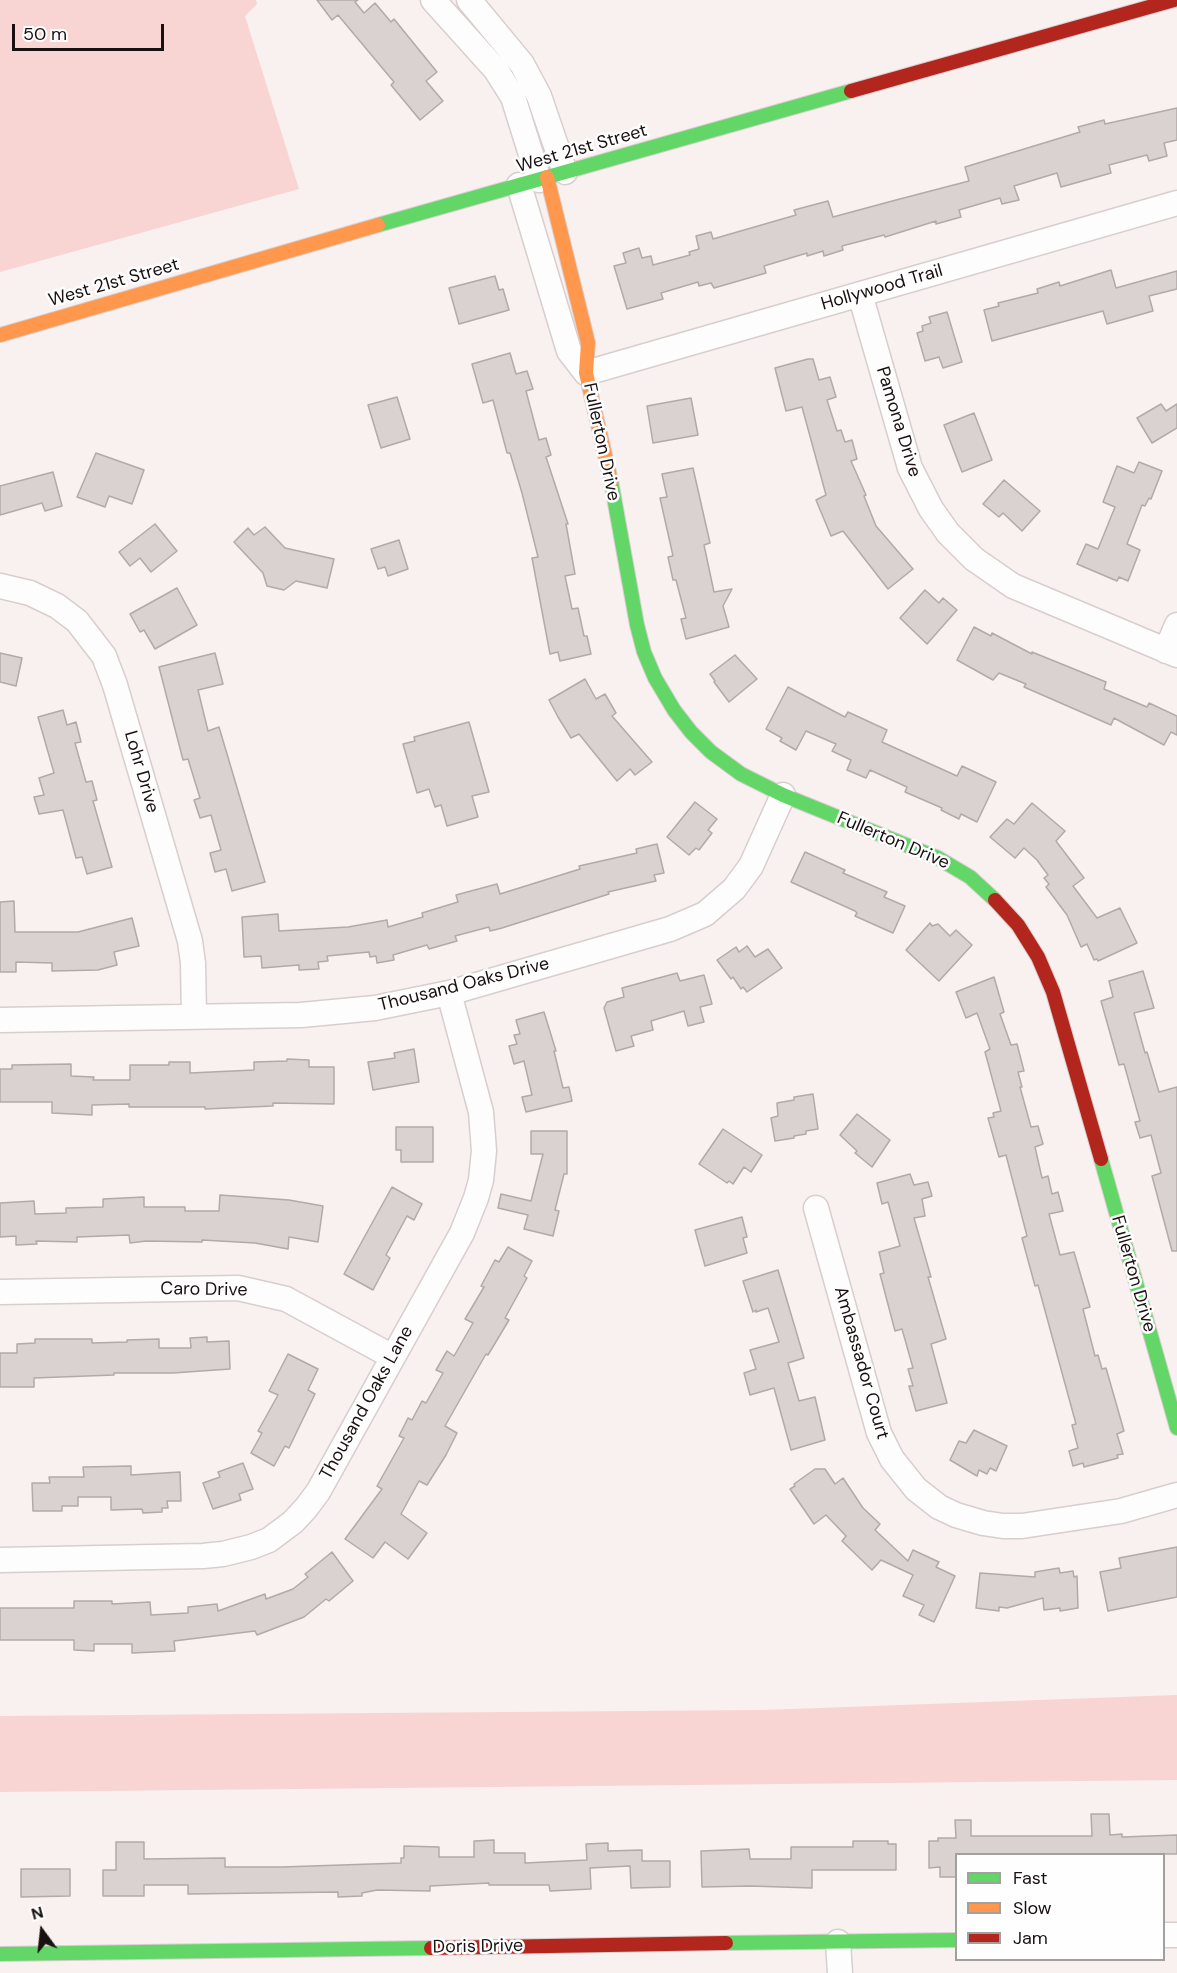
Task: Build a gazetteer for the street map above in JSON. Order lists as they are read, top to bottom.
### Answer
{
  "streets": {
    "street": [
      "West 21st Street",
      "Hollywood Trail",
      "Pamona Drive",
      "Fullerton Drive",
      "Lohr Drive",
      "Thousand Oaks Drive",
      "Caro Drive",
      "Ambassador Court",
      "Thousand Oaks Lane",
      "Doris Drive"
    ]
  },
  "crossings": [
    ["West 21st Street", "Fullerton Drive"],
    ["Hollywood Trail", "Pamona Drive"],
    ["Hollywood Trail", "Fullerton Drive"],
    ["Fullerton Drive", "Thousand Oaks Drive"],
    ["Lohr Drive", "Thousand Oaks Drive"],
    ["Thousand Oaks Drive", "Thousand Oaks Lane"],
    ["Caro Drive", "Thousand Oaks Lane"]
  ],
  "legend": ["Fast", "Slow", "Jam"],
  "scale_bar": "50 m",
  "north": "top"
}
